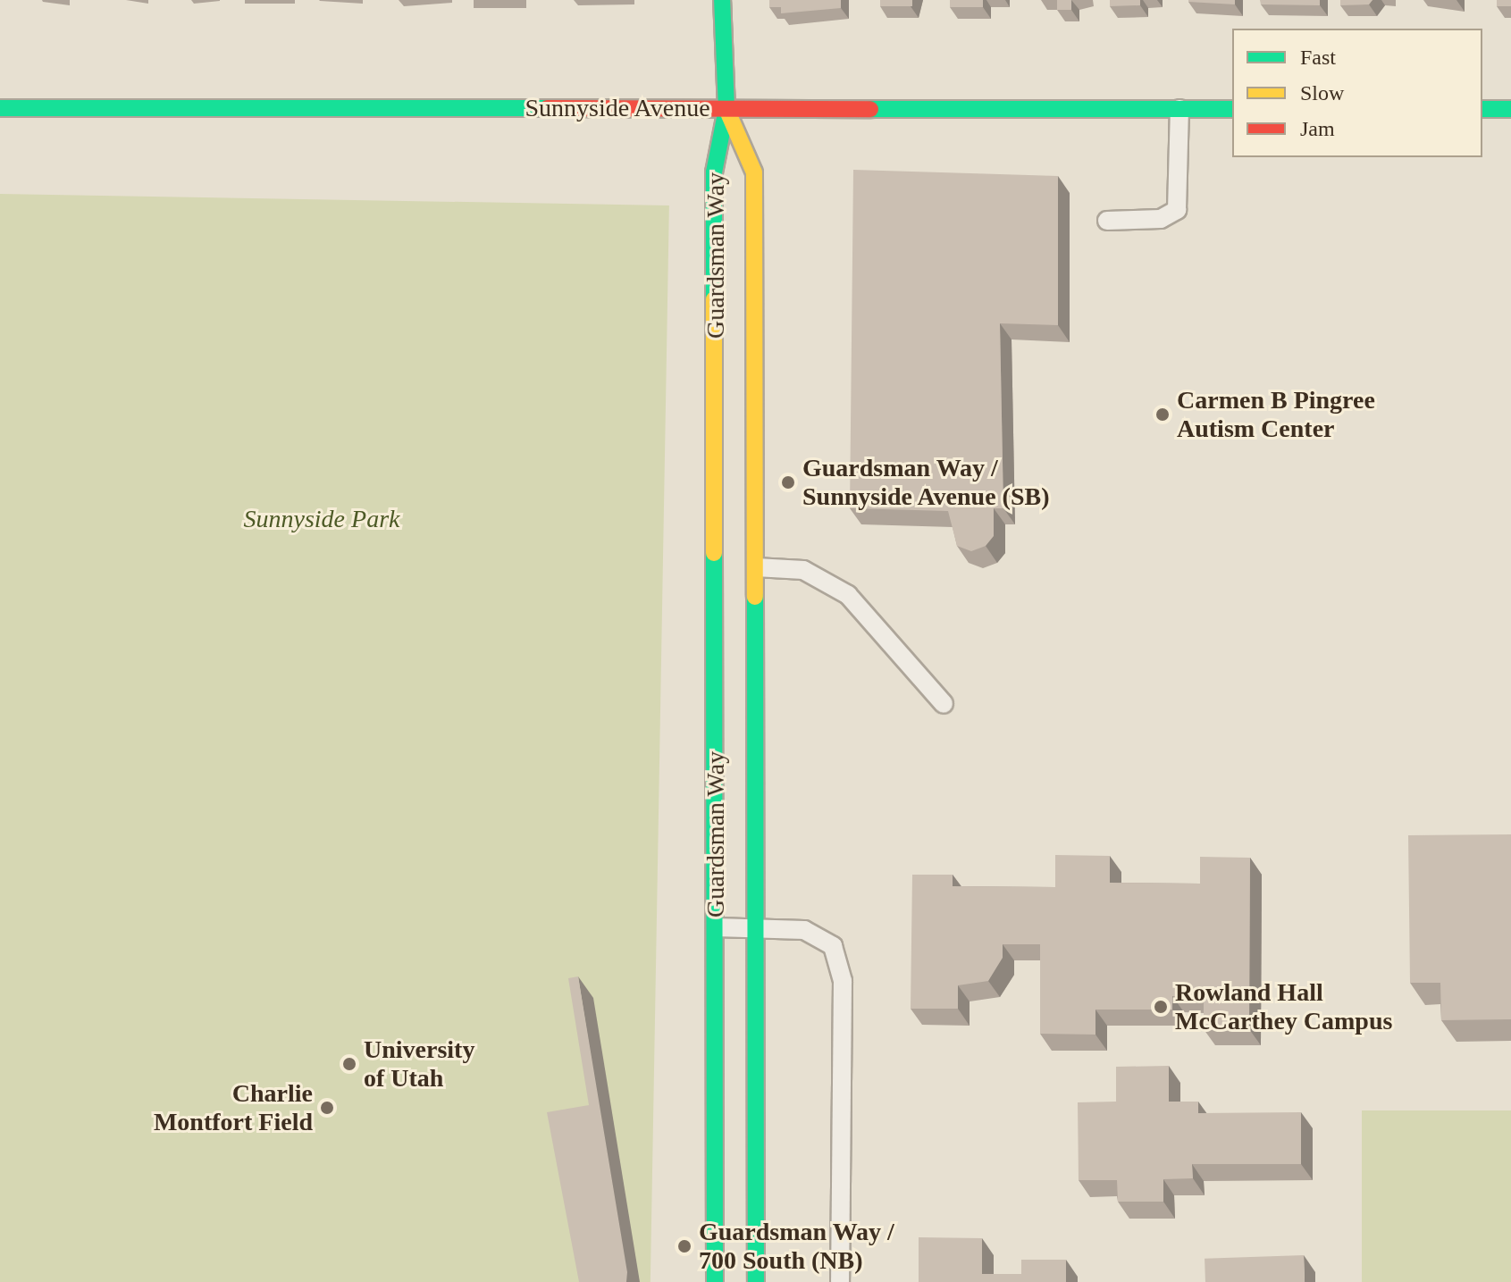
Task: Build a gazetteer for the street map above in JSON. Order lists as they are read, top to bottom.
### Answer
{
  "streets": {
    "street": ["Sunnyside Avenue", "Guardsman Way"]
  },
  "crossings": [
    ["Sunnyside Avenue", "Guardsman Way"]
  ],
  "parks": ["Sunnyside Park"],
  "places": [
    "Carmen B Pingree Autism Center",
    "Guardsman Way / Sunnyside Avenue (SB)",
    "Rowland Hall McCarthey Campus",
    "University of Utah",
    "Charlie Montfort Field",
    "Guardsman Way / 700 South (NB)"
  ],
  "legend": ["Fast", "Slow", "Jam"]
}
